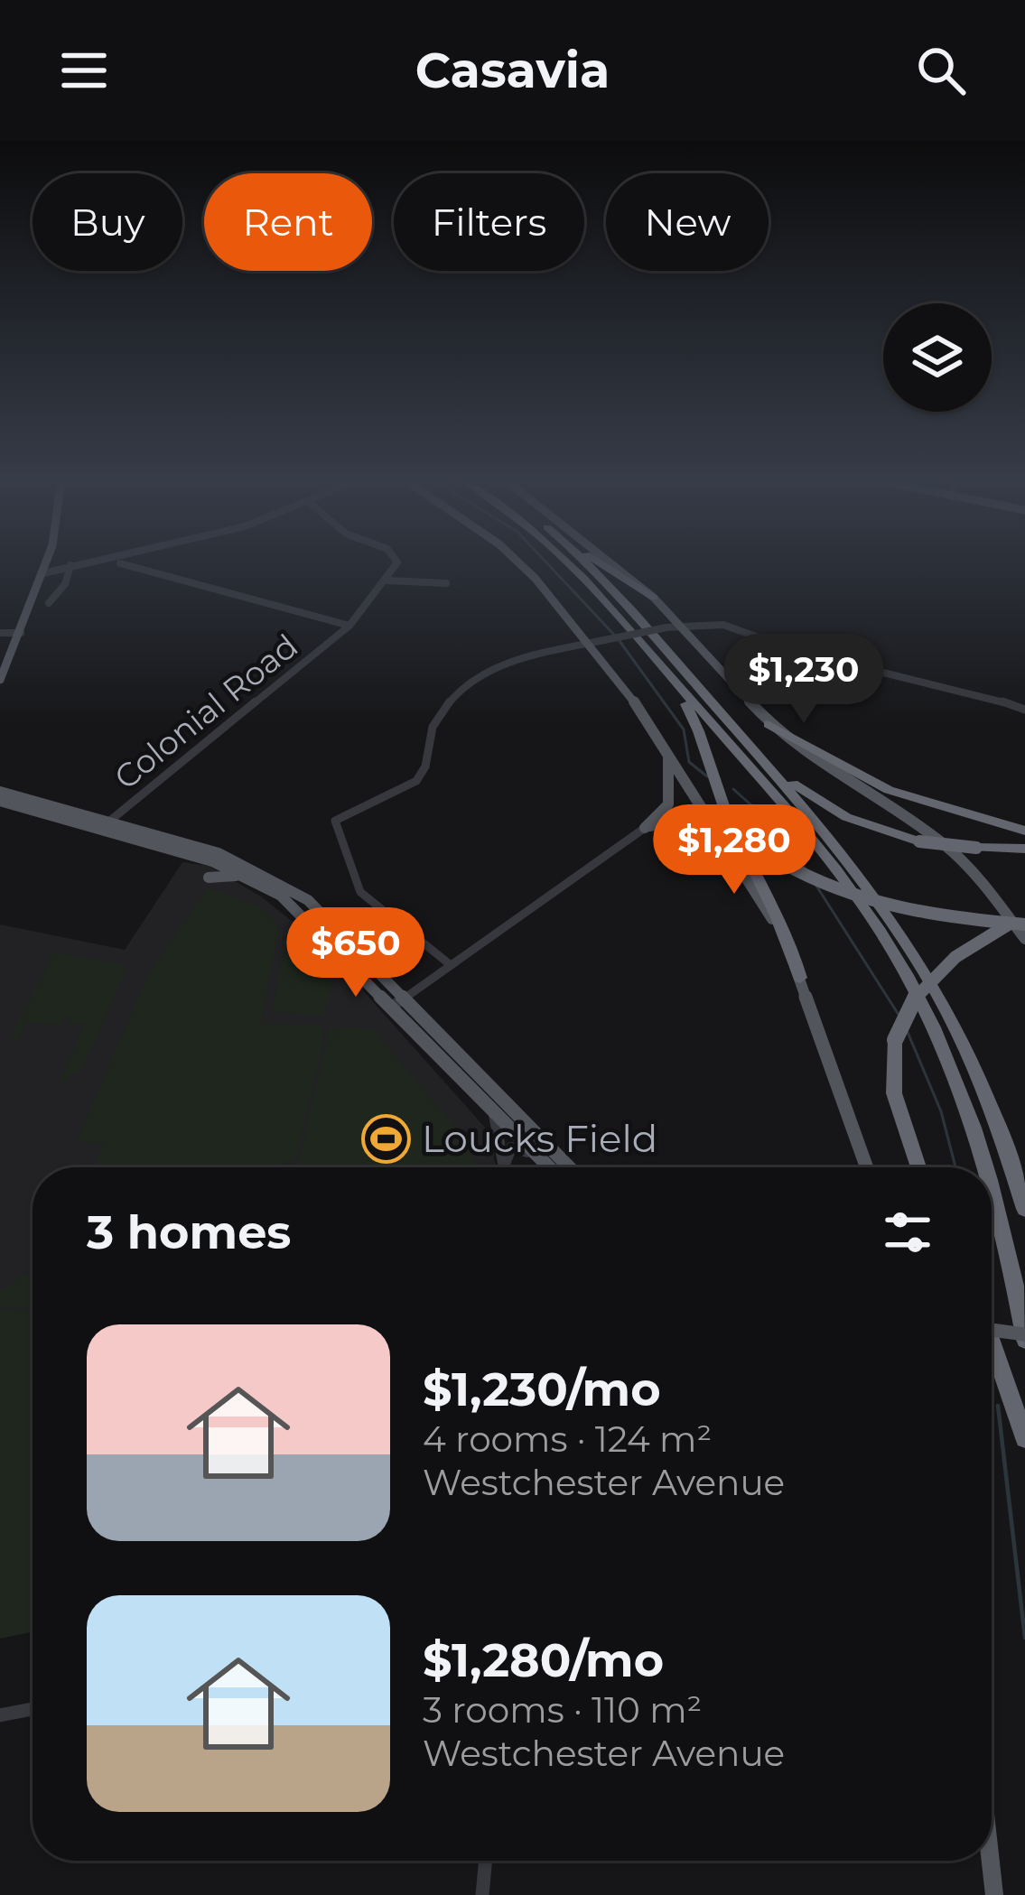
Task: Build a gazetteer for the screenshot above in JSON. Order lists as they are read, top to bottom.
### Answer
{
  "streets": {
    "street": ["Colonial Road"]
  },
  "places": {
    "sports": ["Loucks Field"]
  },
  "page": {
    "header": "Casavia",
    "chip": [
      "Buy",
      "Rent",
      "Filters",
      "New"
    ],
    "price": ["$1,230", "$1,280", "$650"],
    "heading": "3 homes",
    "list": [
      {
        "name": "$1,230/mo",
        "note": "4 rooms · 124 m² · Westchester Avenue"
      },
      {
        "name": "$1,280/mo",
        "note": "3 rooms · 110 m² · Westchester Avenue"
      }
    ]
  }
}
